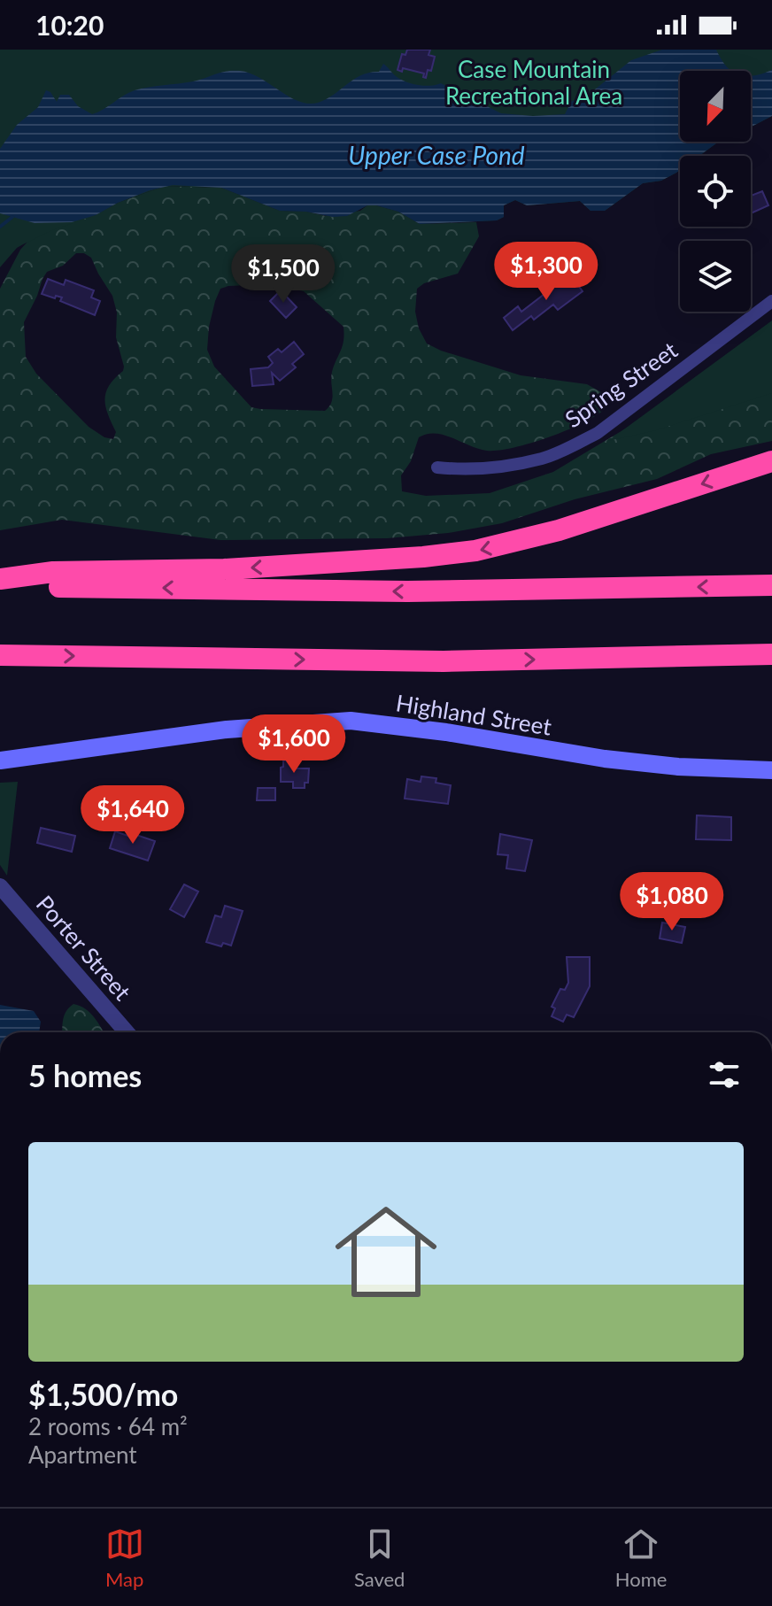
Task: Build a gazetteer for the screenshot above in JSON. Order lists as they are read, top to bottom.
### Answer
{
  "streets": {
    "main road": ["Highland Street"],
    "street": ["Spring Street", "Porter Street"]
  },
  "water": ["Upper Case Pond"],
  "parks": ["Case Mountain Recreational Area"],
  "north": "bottom left",
  "page": {
    "status": "10:20",
    "price": [
      "$1,300",
      "$1,500",
      "$1,600",
      "$1,640",
      "$1,080"
    ],
    "heading": "5 homes",
    "list": [
      {
        "name": "$1,500/mo",
        "note": "2 rooms · 64 m² · Apartment"
      }
    ],
    "tabs": ["Map", "Saved", "Home"]
  }
}
